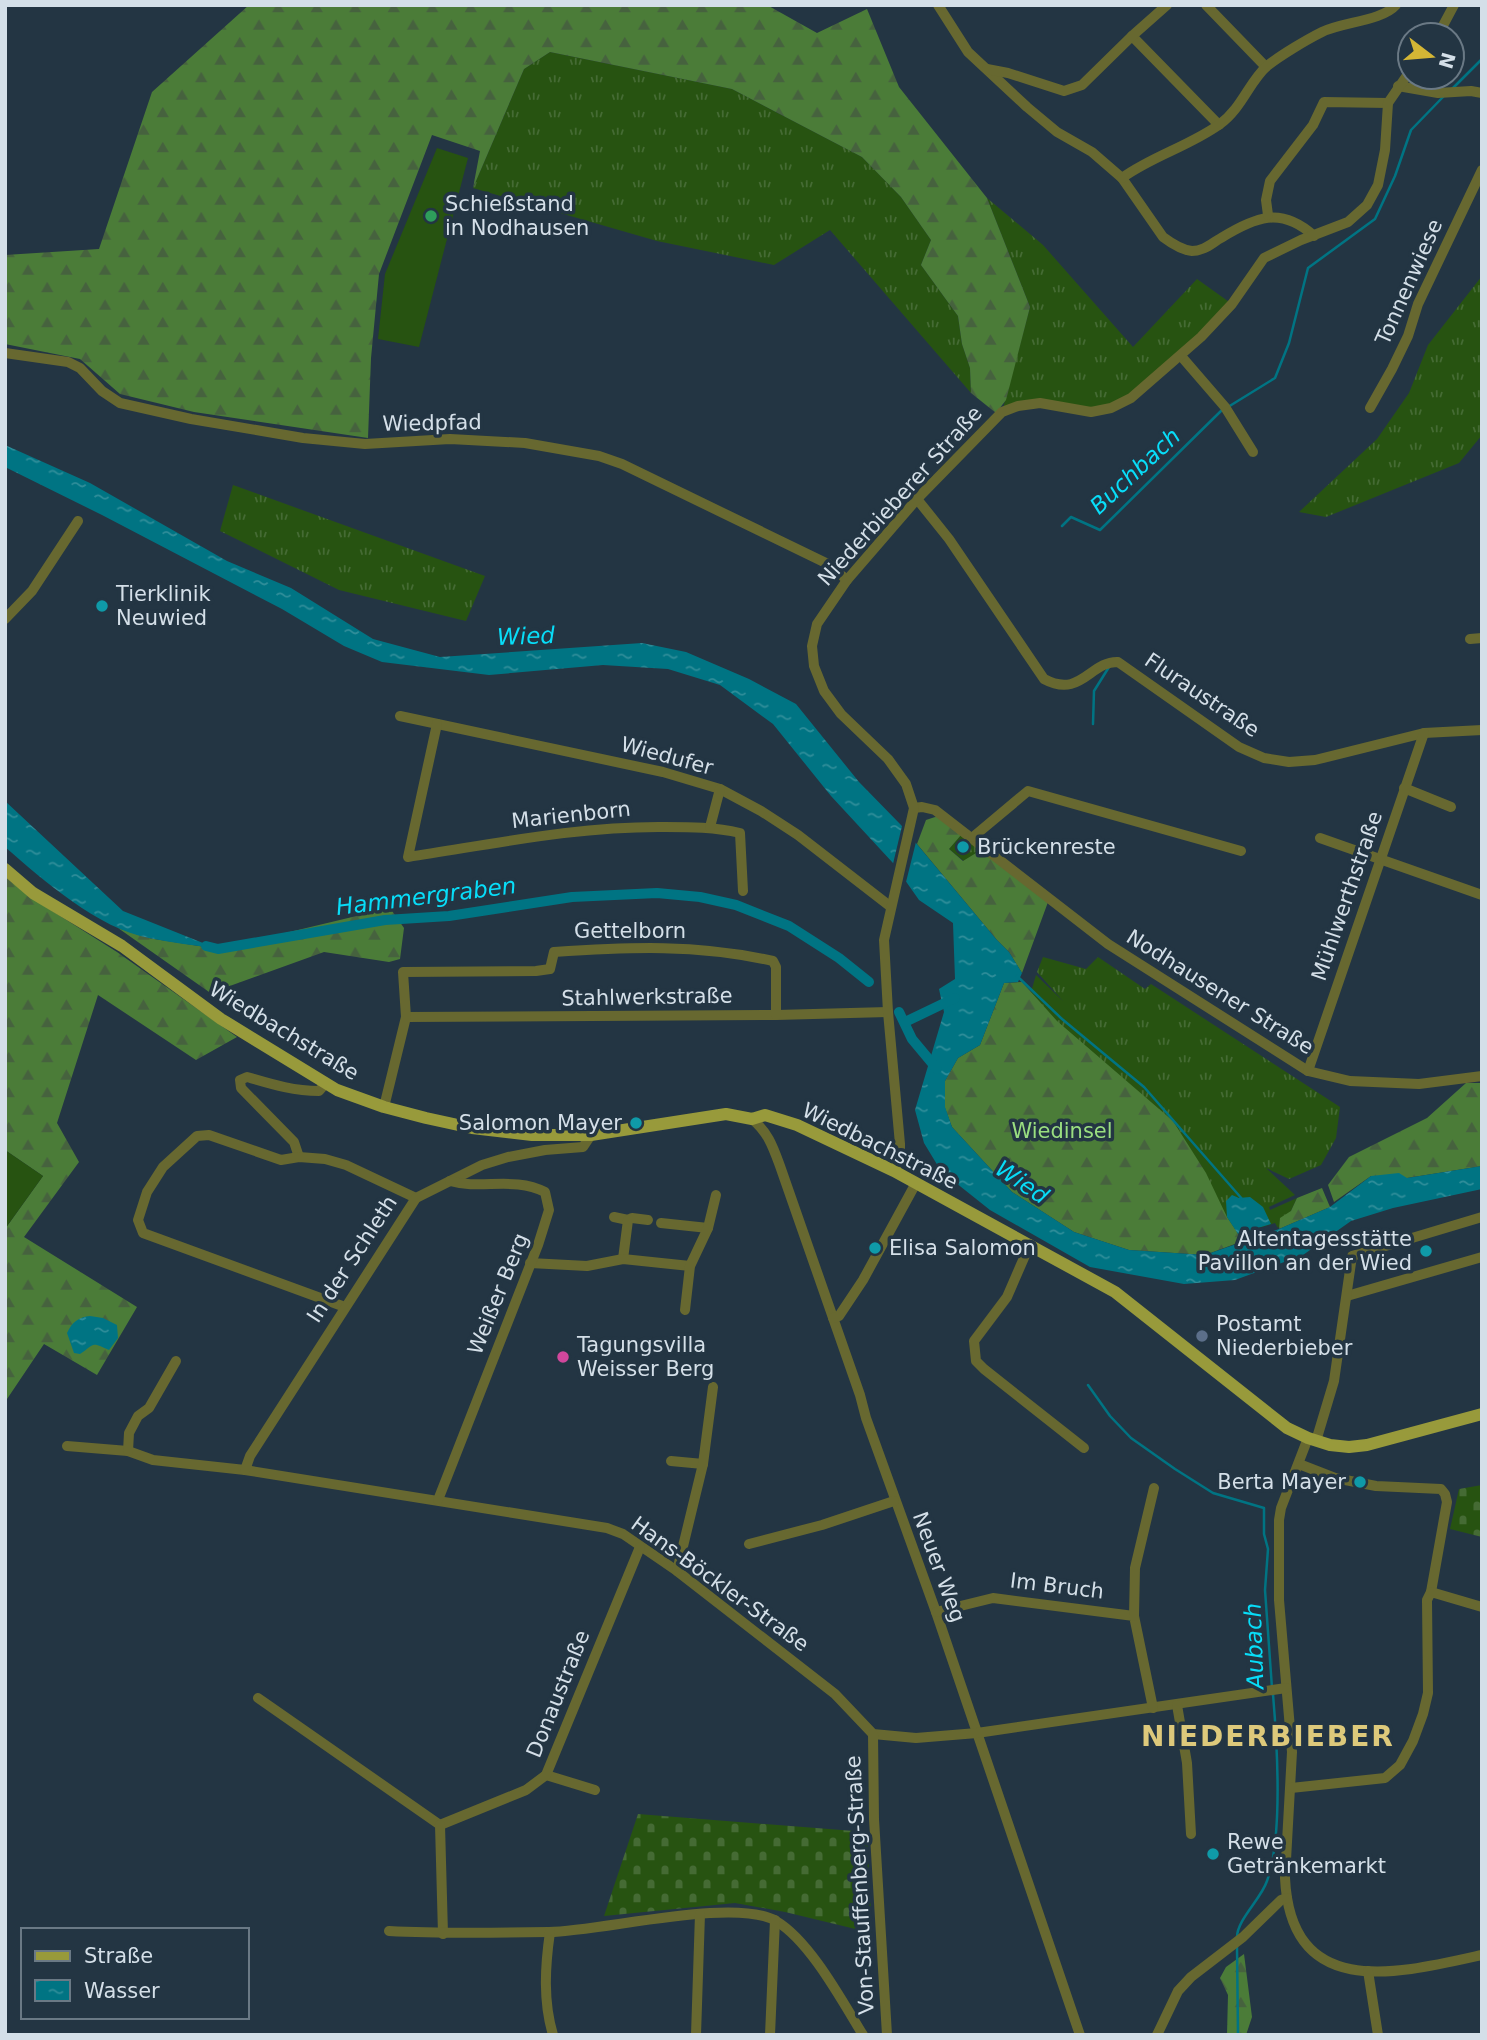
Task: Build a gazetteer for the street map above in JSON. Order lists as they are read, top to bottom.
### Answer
{
  "streets": {
    "main road": ["Wiedbachstraße"],
    "street": [
      "Tonnenwiese",
      "Wiedpfad",
      "Niederbieberer Straße",
      "Fluraustraße",
      "Wiedufer",
      "Marienborn",
      "Mühlwerthstraße",
      "Gettelborn",
      "Nodhausener Straße",
      "Stahlwerkstraße",
      "In der Schleth",
      "Weißer Berg",
      "Neuer Weg",
      "Hans-Böckler-Straße",
      "Im Bruch",
      "Donaustraße",
      "Von-Stauffenberg-Straße"
    ]
  },
  "crossings": [
    ["Wiedpfad", "Niederbieberer Straße"],
    ["Niederbieberer Straße", "Fluraustraße"],
    ["Niederbieberer Straße", "Nodhausener Straße"],
    ["Fluraustraße", "Mühlwerthstraße"],
    ["Wiedufer", "Marienborn"],
    ["Mühlwerthstraße", "Nodhausener Straße"],
    ["Gettelborn", "Stahlwerkstraße"],
    ["Wiedbachstraße", "In der Schleth"],
    ["Wiedbachstraße", "Neuer Weg"],
    ["In der Schleth", "Weißer Berg"],
    ["In der Schleth", "Hans-Böckler-Straße"],
    ["Weißer Berg", "Hans-Böckler-Straße"],
    ["Neuer Weg", "Im Bruch"],
    ["Hans-Böckler-Straße", "Donaustraße"],
    ["Hans-Böckler-Straße", "Von-Stauffenberg-Straße"]
  ],
  "districts": ["NIEDERBIEBER"],
  "water": [
    "Buchbach",
    "Wied",
    "Hammergraben",
    "Aubach"
  ],
  "parks": ["Wiedinsel"],
  "places": [
    "Schießstand in Nodhausen",
    "Tierklinik Neuwied",
    "Brückenreste",
    "Salomon Mayer",
    "Elisa Salomon",
    "Altentagesstätte Pavillon an der Wied",
    "Postamt Niederbieber",
    "Tagungsvilla Weisser Berg",
    "Berta Mayer",
    "Rewe Getränkemarkt"
  ],
  "legend": ["Straße", "Wasser"],
  "north": "right"
}
